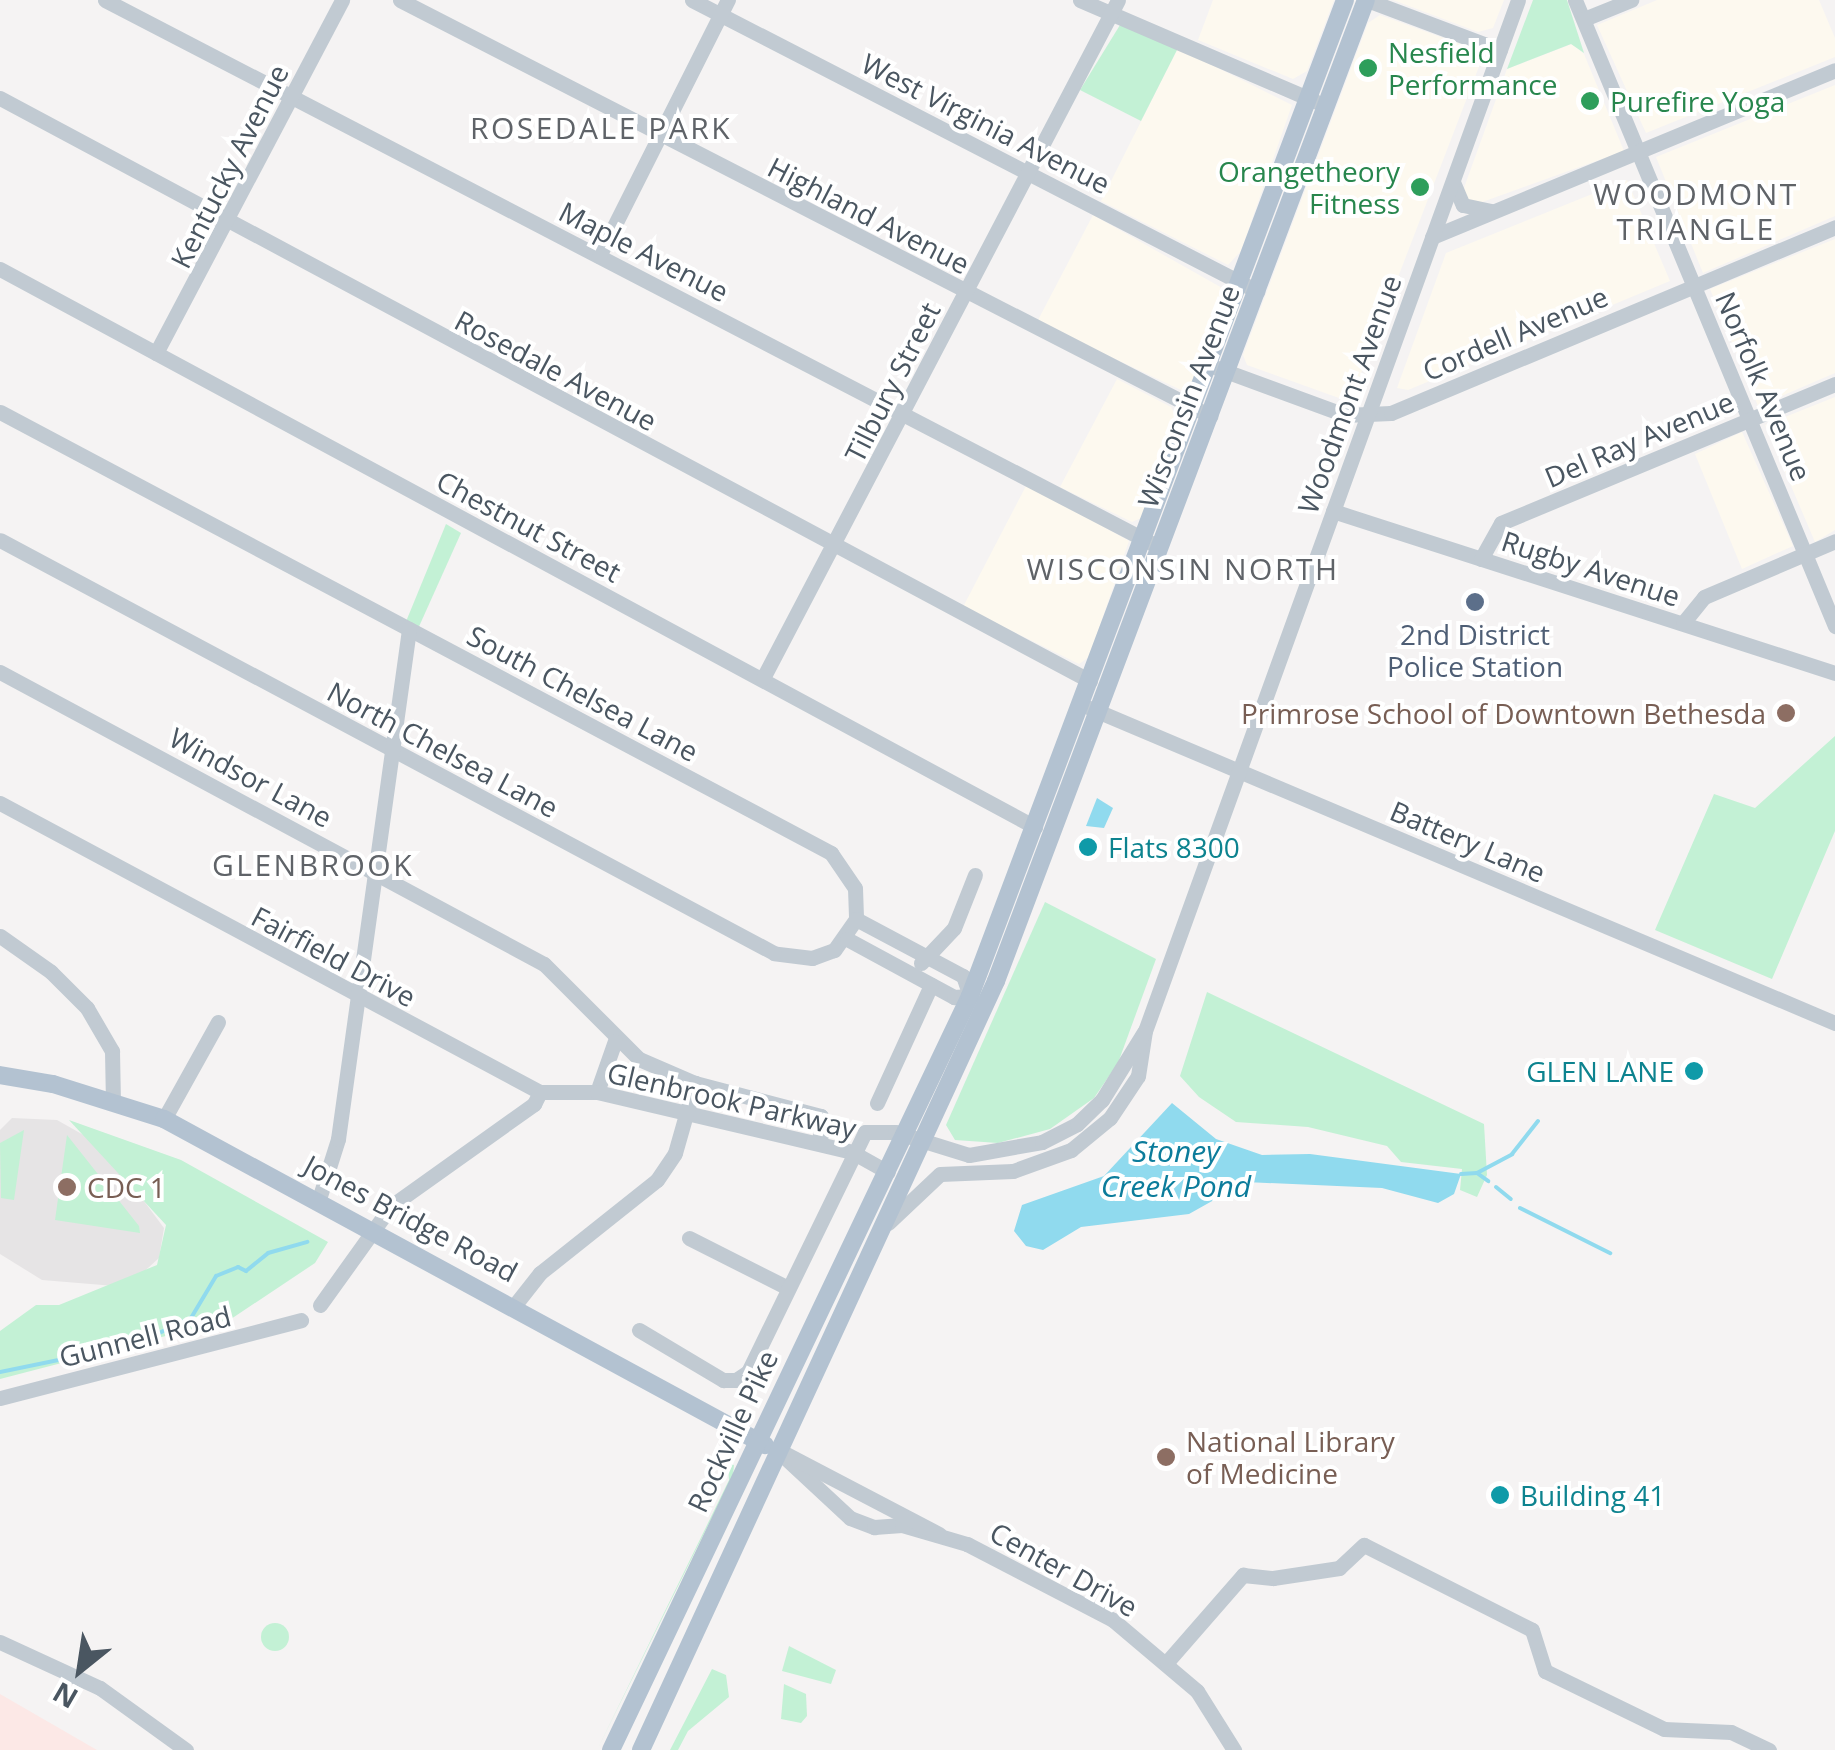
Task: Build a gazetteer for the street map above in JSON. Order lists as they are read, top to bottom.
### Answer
{
  "streets": {
    "main road": ["Wisconsin Avenue", "Jones Bridge Road", "Rockville Pike"],
    "street": [
      "West Virginia Avenue",
      "Kentucky Avenue",
      "Highland Avenue",
      "Maple Avenue",
      "Cordell Avenue",
      "Rosedale Avenue",
      "Tilbury Street",
      "Norfolk Avenue",
      "Woodmont Avenue",
      "Del Ray Avenue",
      "Chestnut Street",
      "Rugby Avenue",
      "South Chelsea Lane",
      "North Chelsea Lane",
      "Windsor Lane",
      "Battery Lane",
      "Fairfield Drive",
      "Glenbrook Parkway",
      "Gunnell Road",
      "Center Drive"
    ]
  },
  "crossings": [
    ["West Virginia Avenue", "Tilbury Street"],
    ["West Virginia Avenue", "Wisconsin Avenue"],
    ["Kentucky Avenue", "Maple Avenue"],
    ["Kentucky Avenue", "Rosedale Avenue"],
    ["Kentucky Avenue", "Chestnut Street"],
    ["Highland Avenue", "Tilbury Street"],
    ["Highland Avenue", "Wisconsin Avenue"],
    ["Maple Avenue", "Tilbury Street"],
    ["Maple Avenue", "Wisconsin Avenue"],
    ["Cordell Avenue", "Norfolk Avenue"],
    ["Cordell Avenue", "Woodmont Avenue"],
    ["Cordell Avenue", "Wisconsin Avenue"],
    ["Rosedale Avenue", "Tilbury Street"],
    ["Rosedale Avenue", "Wisconsin Avenue"],
    ["Tilbury Street", "Chestnut Street"],
    ["Norfolk Avenue", "Del Ray Avenue"],
    ["Woodmont Avenue", "Wisconsin Avenue"],
    ["Woodmont Avenue", "Rugby Avenue"],
    ["Woodmont Avenue", "Battery Lane"],
    ["Woodmont Avenue", "Rockville Pike"],
    ["Wisconsin Avenue", "Chestnut Street"],
    ["Wisconsin Avenue", "Battery Lane"],
    ["Wisconsin Avenue", "Rockville Pike"],
    ["Del Ray Avenue", "Rugby Avenue"],
    ["Windsor Lane", "Glenbrook Parkway"],
    ["Fairfield Drive", "Glenbrook Parkway"],
    ["Glenbrook Parkway", "Rockville Pike"],
    ["Jones Bridge Road", "Rockville Pike"],
    ["Jones Bridge Road", "Center Drive"],
    ["Rockville Pike", "Center Drive"]
  ],
  "districts": [
    "ROSEDALE PARK",
    "WOODMONT TRIANGLE",
    "WISCONSIN NORTH",
    "GLENBROOK"
  ],
  "water": ["Stoney Creek Pond"],
  "places": [
    "Nesfield Performance",
    "Purefire Yoga",
    "Orangetheory Fitness",
    "2nd District Police Station",
    "Primrose School of Downtown Bethesda",
    "Flats 8300",
    "GLEN LANE",
    "CDC 1",
    "National Library of Medicine",
    "Building 41"
  ],
  "north": "bottom left"
}
